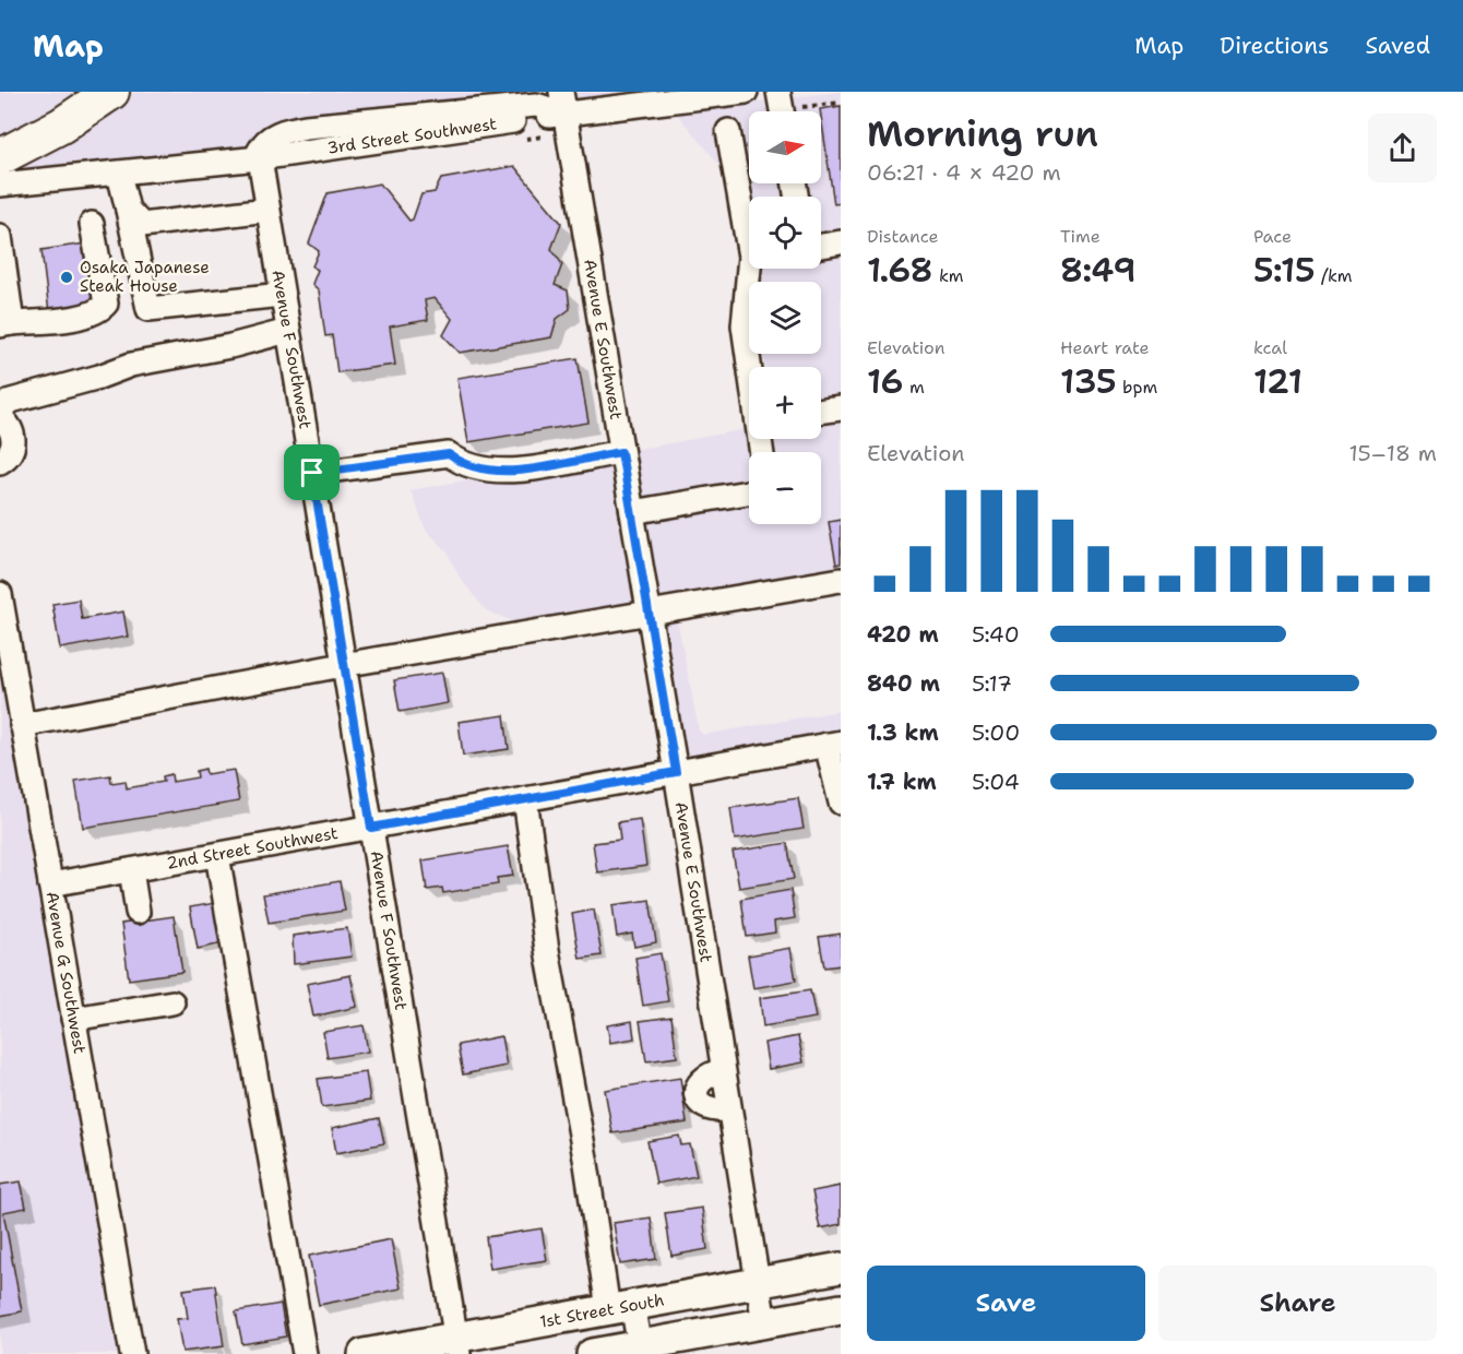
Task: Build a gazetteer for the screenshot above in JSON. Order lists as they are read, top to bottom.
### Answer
{
  "streets": {
    "main road": ["1st Street South"],
    "street": [
      "3rd Street Southwest",
      "Avenue E Southwest",
      "Avenue F Southwest",
      "2nd Street Southwest",
      "Avenue G Southwest"
    ]
  },
  "crossings": [
    ["3rd Street Southwest", "Avenue E Southwest"],
    ["3rd Street Southwest", "Avenue F Southwest"],
    ["Avenue E Southwest", "2nd Street Southwest"],
    ["Avenue E Southwest", "1st Street South"],
    ["Avenue F Southwest", "2nd Street Southwest"],
    ["Avenue F Southwest", "1st Street South"],
    ["2nd Street Southwest", "Avenue G Southwest"]
  ],
  "places": ["Osaka Japanese Steak House"],
  "north": "right",
  "page": {
    "header": "Map",
    "nav": ["Map", "Directions", "Saved"],
    "heading": ["Morning run", "06:21 · 4 × 420 m"],
    "map_buttons": ["+", "−"],
    "stats": [
      ["Distance", "1.68 km"],
      ["Time", "8:49"],
      ["Pace", "5:15 /km"],
      ["Elevation", "16 m"],
      ["Heart rate", "135 bpm"],
      ["kcal", "121"]
    ],
    "chart": ["Elevation", "15–18 m"],
    "list": [
      {
        "name": "420 m",
        "note": "5:40"
      },
      {
        "name": "840 m",
        "note": "5:17"
      },
      {
        "name": "1.3 km",
        "note": "5:00"
      },
      {
        "name": "1.7 km",
        "note": "5:04"
      }
    ],
    "buttons": ["Save", "Share"]
  }
}
